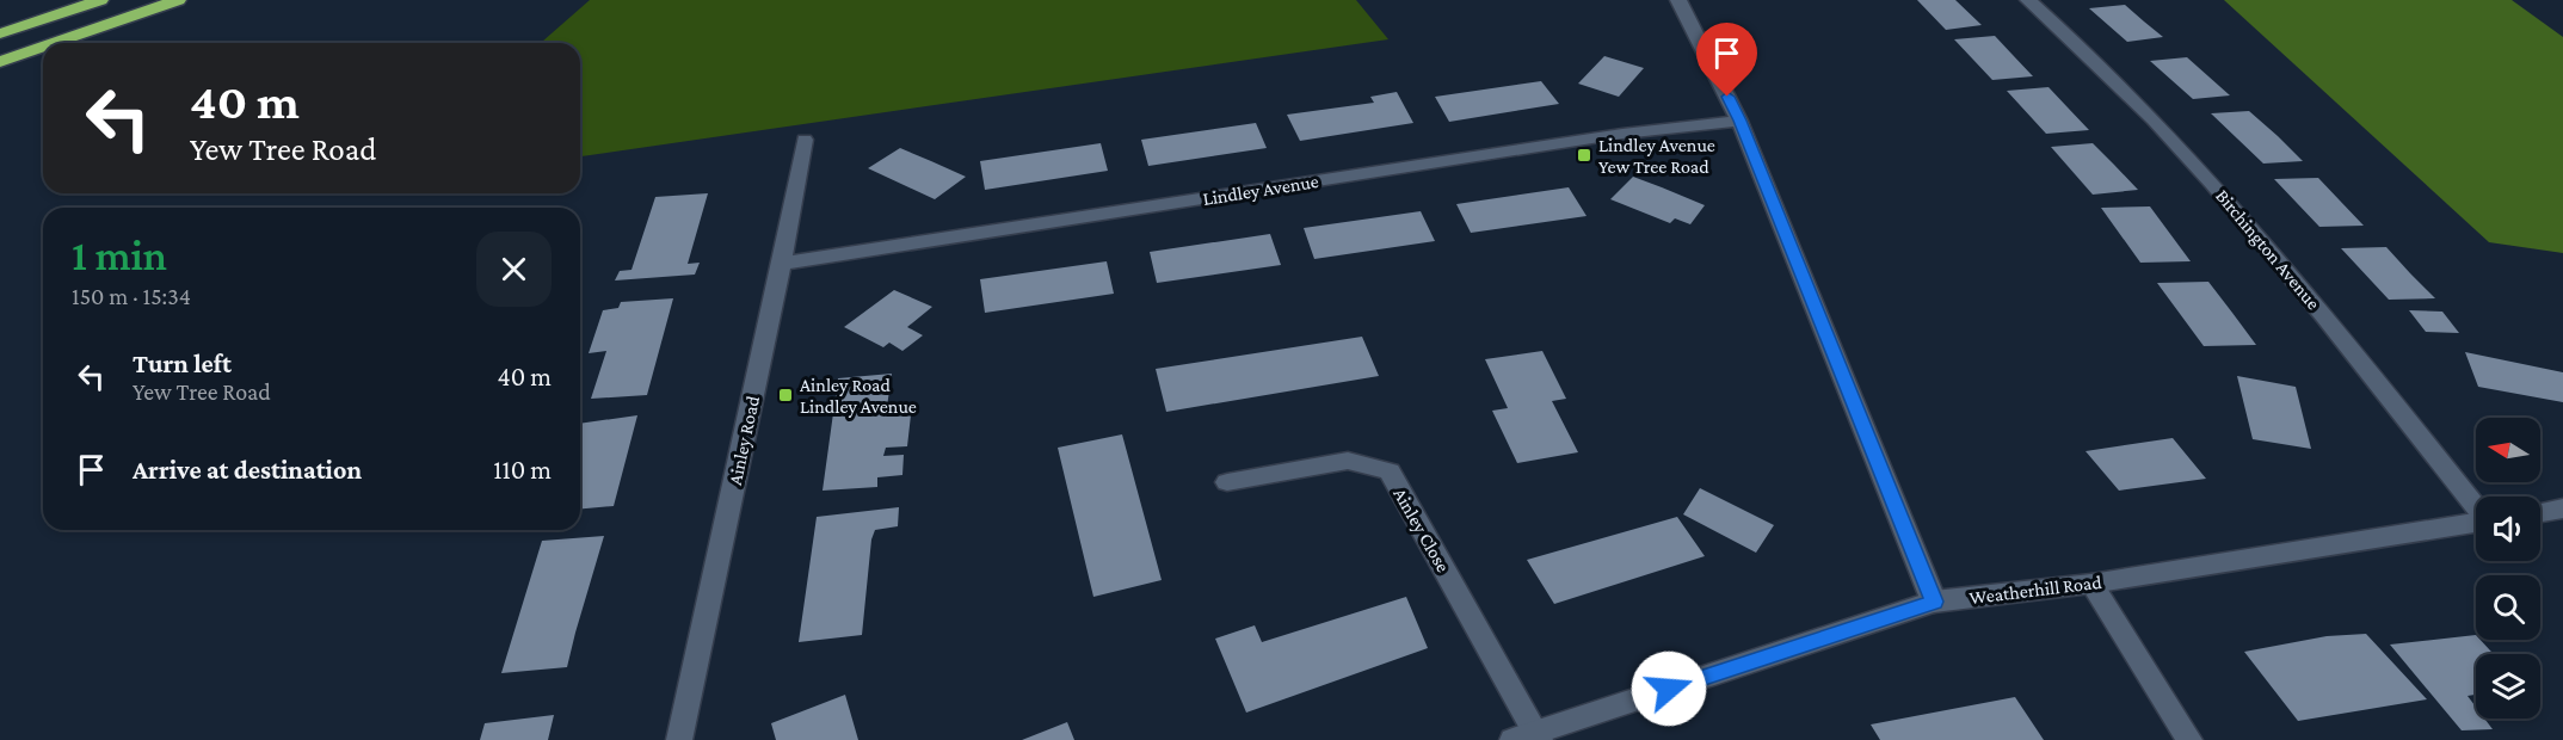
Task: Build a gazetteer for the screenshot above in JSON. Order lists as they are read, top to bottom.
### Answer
{
  "streets": {
    "street": [
      "Lindley Avenue",
      "Birchington Avenue",
      "Ainley Road",
      "Ainley Close",
      "Weatherhill Road"
    ]
  },
  "crossings": [
    ["Lindley Avenue", "Ainley Road"],
    ["Ainley Close", "Weatherhill Road"]
  ],
  "places": {
    "transit": ["Lindley Avenue Yew Tree Road", "Ainley Road Lindley Avenue"]
  },
  "north": "left",
  "page": {
    "turn": ["40 m", "Yew Tree Road"],
    "heading": ["1 min", "150 m · 15:34"],
    "list": [
      {
        "name": "Turn left",
        "note": "Yew Tree Road",
        "value": "40 m"
      },
      {
        "name": "Arrive at destination",
        "value": "110 m"
      }
    ]
  }
}
